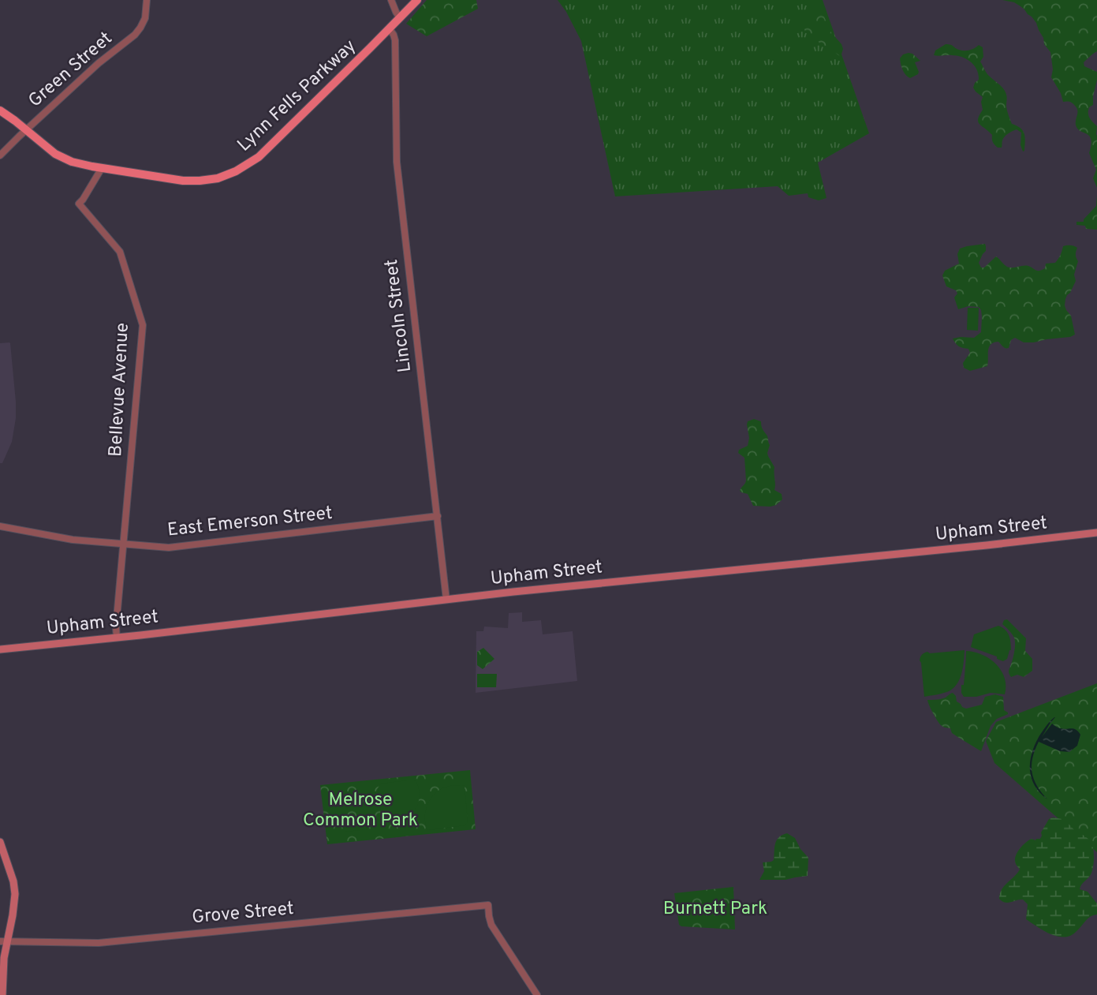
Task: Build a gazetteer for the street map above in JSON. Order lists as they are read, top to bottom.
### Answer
{
  "streets": {
    "main road": ["Lynn Fells Parkway", "Upham Street"],
    "street": [
      "Green Street",
      "Lincoln Street",
      "Bellevue Avenue",
      "East Emerson Street",
      "Grove Street"
    ]
  },
  "crossings": [
    ["Green Street", "Lynn Fells Parkway"],
    ["Lynn Fells Parkway", "Lincoln Street"],
    ["Lynn Fells Parkway", "Bellevue Avenue"],
    ["Lincoln Street", "East Emerson Street"],
    ["Lincoln Street", "Upham Street"],
    ["Bellevue Avenue", "East Emerson Street"],
    ["Bellevue Avenue", "Upham Street"]
  ],
  "parks": ["Melrose Common Park", "Burnett Park"]
}
